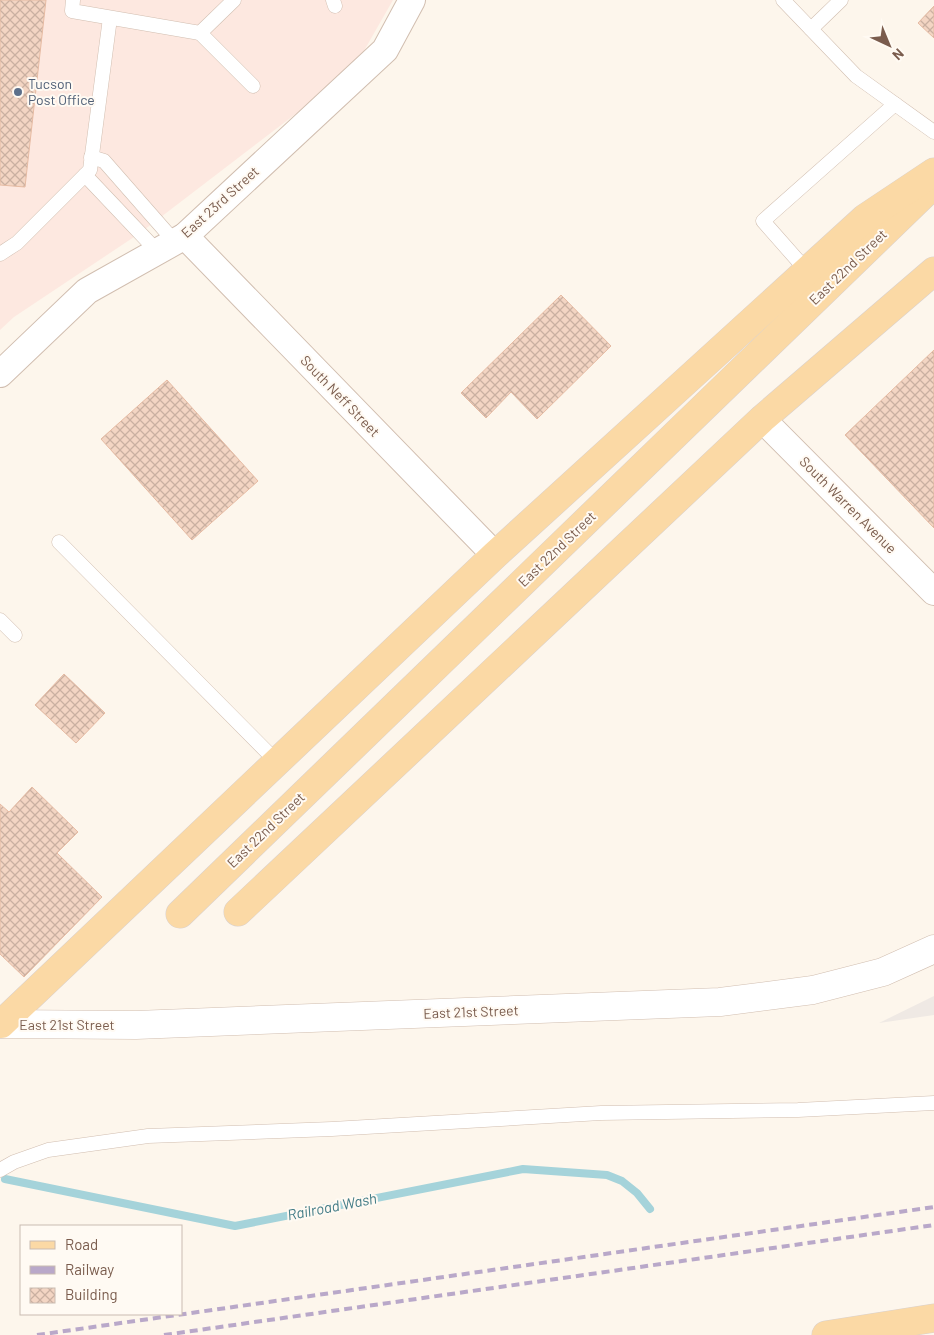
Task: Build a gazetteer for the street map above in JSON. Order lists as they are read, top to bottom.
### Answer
{
  "streets": {
    "main road": ["East 22nd Street"],
    "street": [
      "East 23rd Street",
      "South Neff Street",
      "South Warren Avenue",
      "East 21st Street"
    ]
  },
  "crossings": [
    ["East 23rd Street", "South Neff Street"]
  ],
  "water": ["Railroad Wash"],
  "places": ["Tucson Post Office"],
  "legend": ["Road", "Railway", "Building"],
  "north": "bottom right"
}
